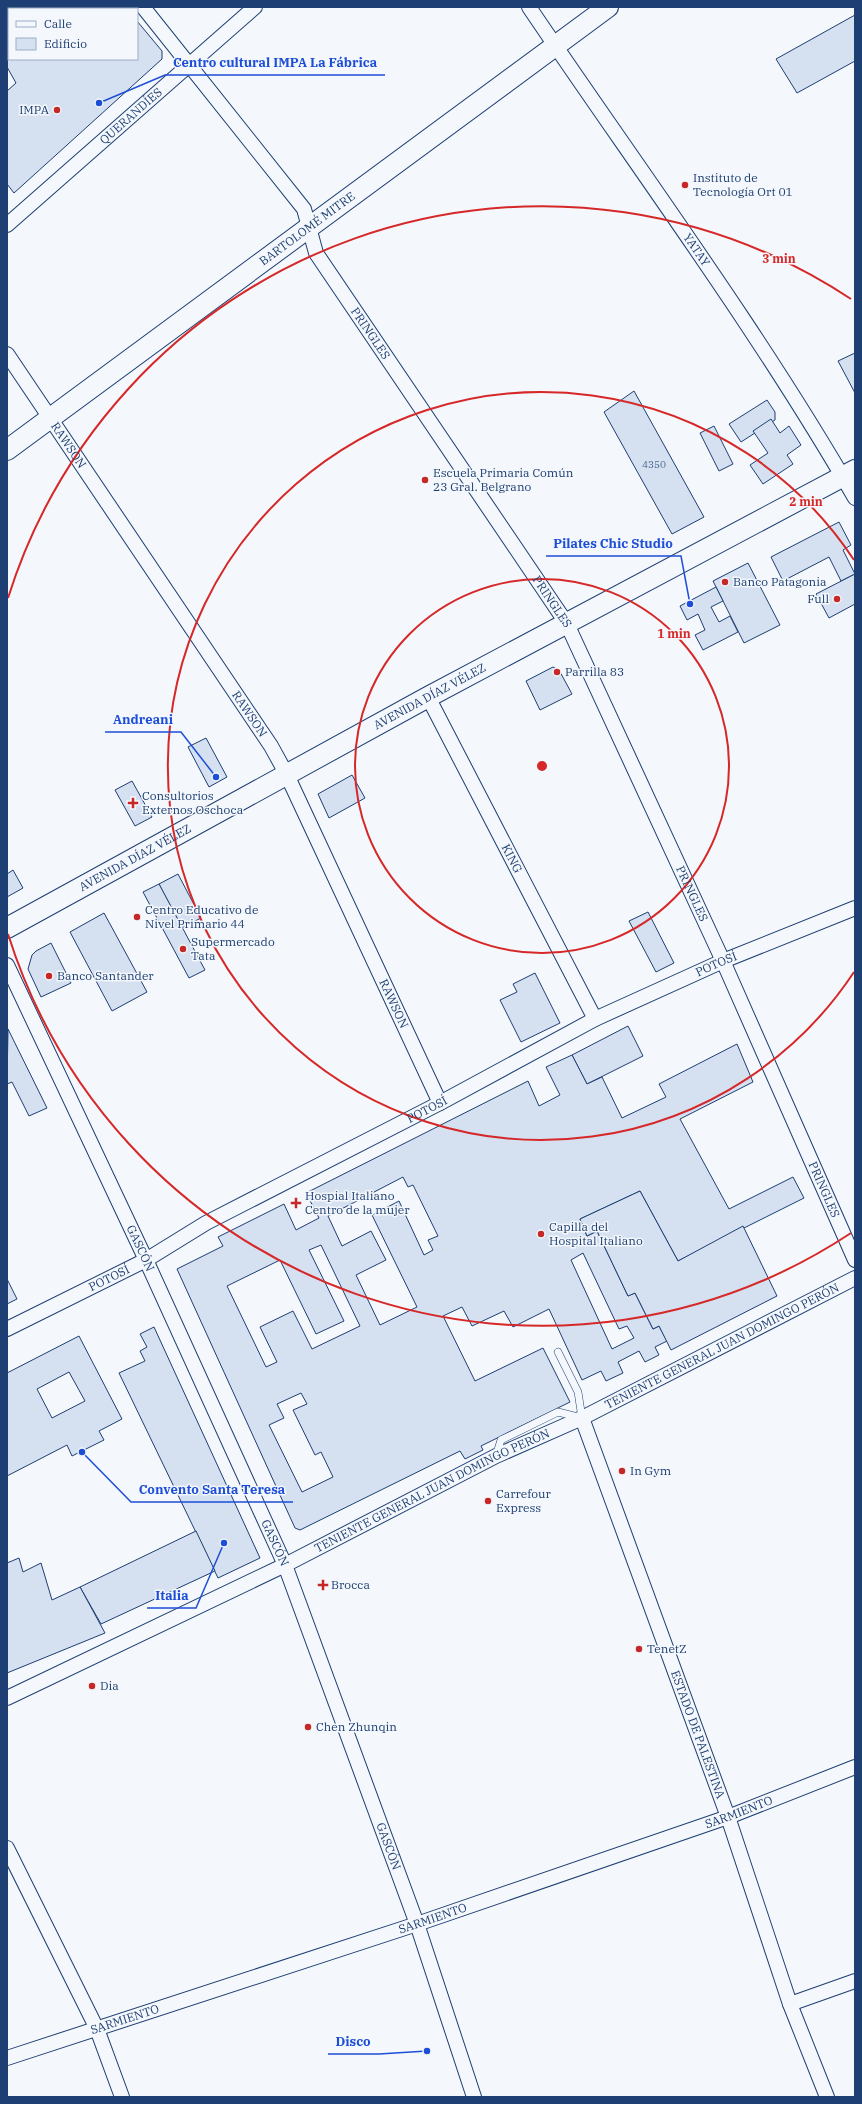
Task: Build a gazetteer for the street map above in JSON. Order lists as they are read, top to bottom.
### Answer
{
  "streets": {
    "main road": ["BARTOLOMÉ MITRE", "AVENIDA DÍAZ VÉLEZ"],
    "street": [
      "QUERANDÍES",
      "YATAY",
      "PRINGLES",
      "RAWSON",
      "KING",
      "POTOSÍ",
      "GASCÓN",
      "TENIENTE GENERAL JUAN DOMINGO PERÓN",
      "ESTADO DE PALESTINA",
      "SARMIENTO"
    ]
  },
  "crossings": [
    ["QUERANDÍES", "PRINGLES"],
    ["BARTOLOMÉ MITRE", "YATAY"],
    ["BARTOLOMÉ MITRE", "PRINGLES"],
    ["BARTOLOMÉ MITRE", "RAWSON"],
    ["YATAY", "AVENIDA DÍAZ VÉLEZ"],
    ["PRINGLES", "AVENIDA DÍAZ VÉLEZ"],
    ["PRINGLES", "POTOSÍ"],
    ["RAWSON", "AVENIDA DÍAZ VÉLEZ"],
    ["RAWSON", "POTOSÍ"],
    ["AVENIDA DÍAZ VÉLEZ", "KING"],
    ["KING", "POTOSÍ"],
    ["POTOSÍ", "GASCÓN"],
    ["GASCÓN", "TENIENTE GENERAL JUAN DOMINGO PERÓN"],
    ["GASCÓN", "SARMIENTO"],
    ["TENIENTE GENERAL JUAN DOMINGO PERÓN", "ESTADO DE PALESTINA"],
    ["ESTADO DE PALESTINA", "SARMIENTO"]
  ],
  "places": {
    "other": [
      "Centro cultural IMPA La Fábrica",
      "IMPA",
      "Instituto de Tecnología Ort 01",
      "Escuela Primaria Común 23 Gral. Belgrano",
      "Banco Patagonia",
      "Full",
      "Pilates Chic Studio",
      "Parrilla 83",
      "Andreani",
      "Centro Educativo de Nivel Primario 44",
      "Supermercado Tata",
      "Banco Santander",
      "Capilla del Hospital Italiano",
      "Convento Santa Teresa",
      "In Gym",
      "Carrefour Express",
      "Italia",
      "TenetZ",
      "Dia",
      "Chen Zhunqin",
      "Disco"
    ],
    "health": ["Consultorios Externos Oschoca", "Hospial Italiano Centro de la mujer", "Brocca"]
  },
  "house_numbers": ["4350"],
  "legend": ["Calle", "Edificio"],
  "rings": ["3 min", "2 min", "1 min"]
}
